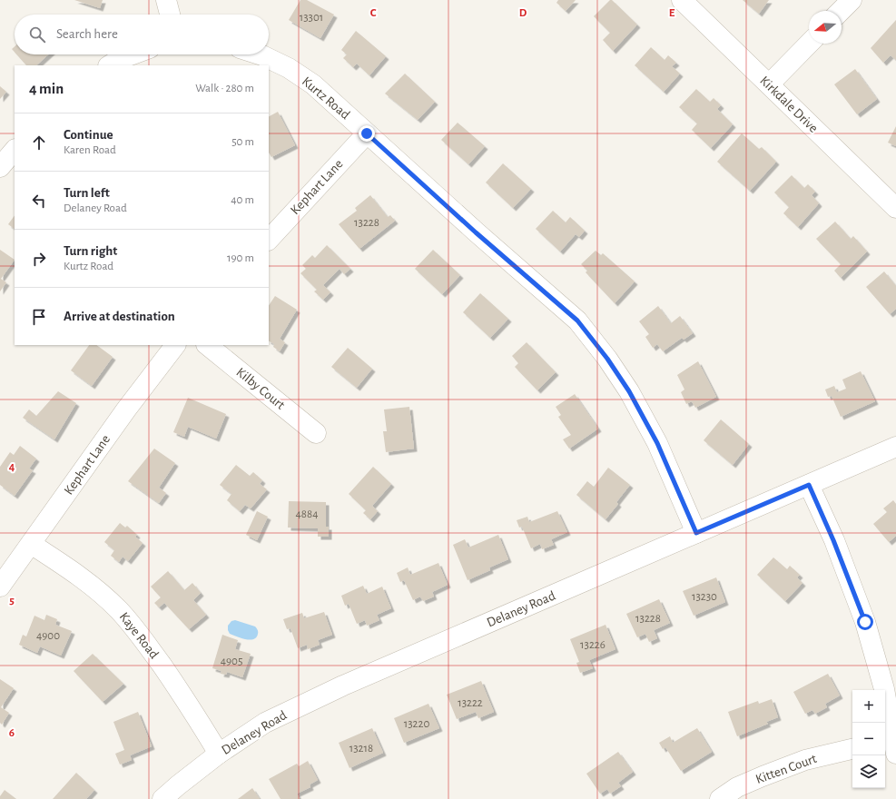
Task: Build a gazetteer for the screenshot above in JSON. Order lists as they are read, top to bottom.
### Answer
{
  "streets": {
    "street": [
      "Kurtz Road",
      "Kirkdale Drive",
      "Kephart Lane",
      "Kilby Court",
      "Delaney Road",
      "Kaye Road",
      "Kitten Court"
    ]
  },
  "crossings": [
    ["Kurtz Road", "Kephart Lane"],
    ["Kurtz Road", "Delaney Road"],
    ["Kephart Lane", "Kaye Road"],
    ["Delaney Road", "Kaye Road"]
  ],
  "house_numbers": [
    "13301",
    "13228",
    "4884",
    "13230",
    "13228",
    "4900",
    "13226",
    "4905",
    "13222",
    "13220",
    "13218"
  ],
  "north": "left",
  "page": {
    "search": "Search here",
    "heading": ["4 min", "Walk · 280 m"],
    "list": [
      ["Continue", "Karen Road", "50 m"],
      ["Turn left", "Delaney Road", "40 m"],
      ["Turn right", "Kurtz Road", "190 m"],
      "Arrive at destination"
    ],
    "map_buttons": ["+", "−"]
  },
  "grid": {
    "columns": ["C", "D", "E"],
    "rows": ["4", "5", "6"]
  }
}
